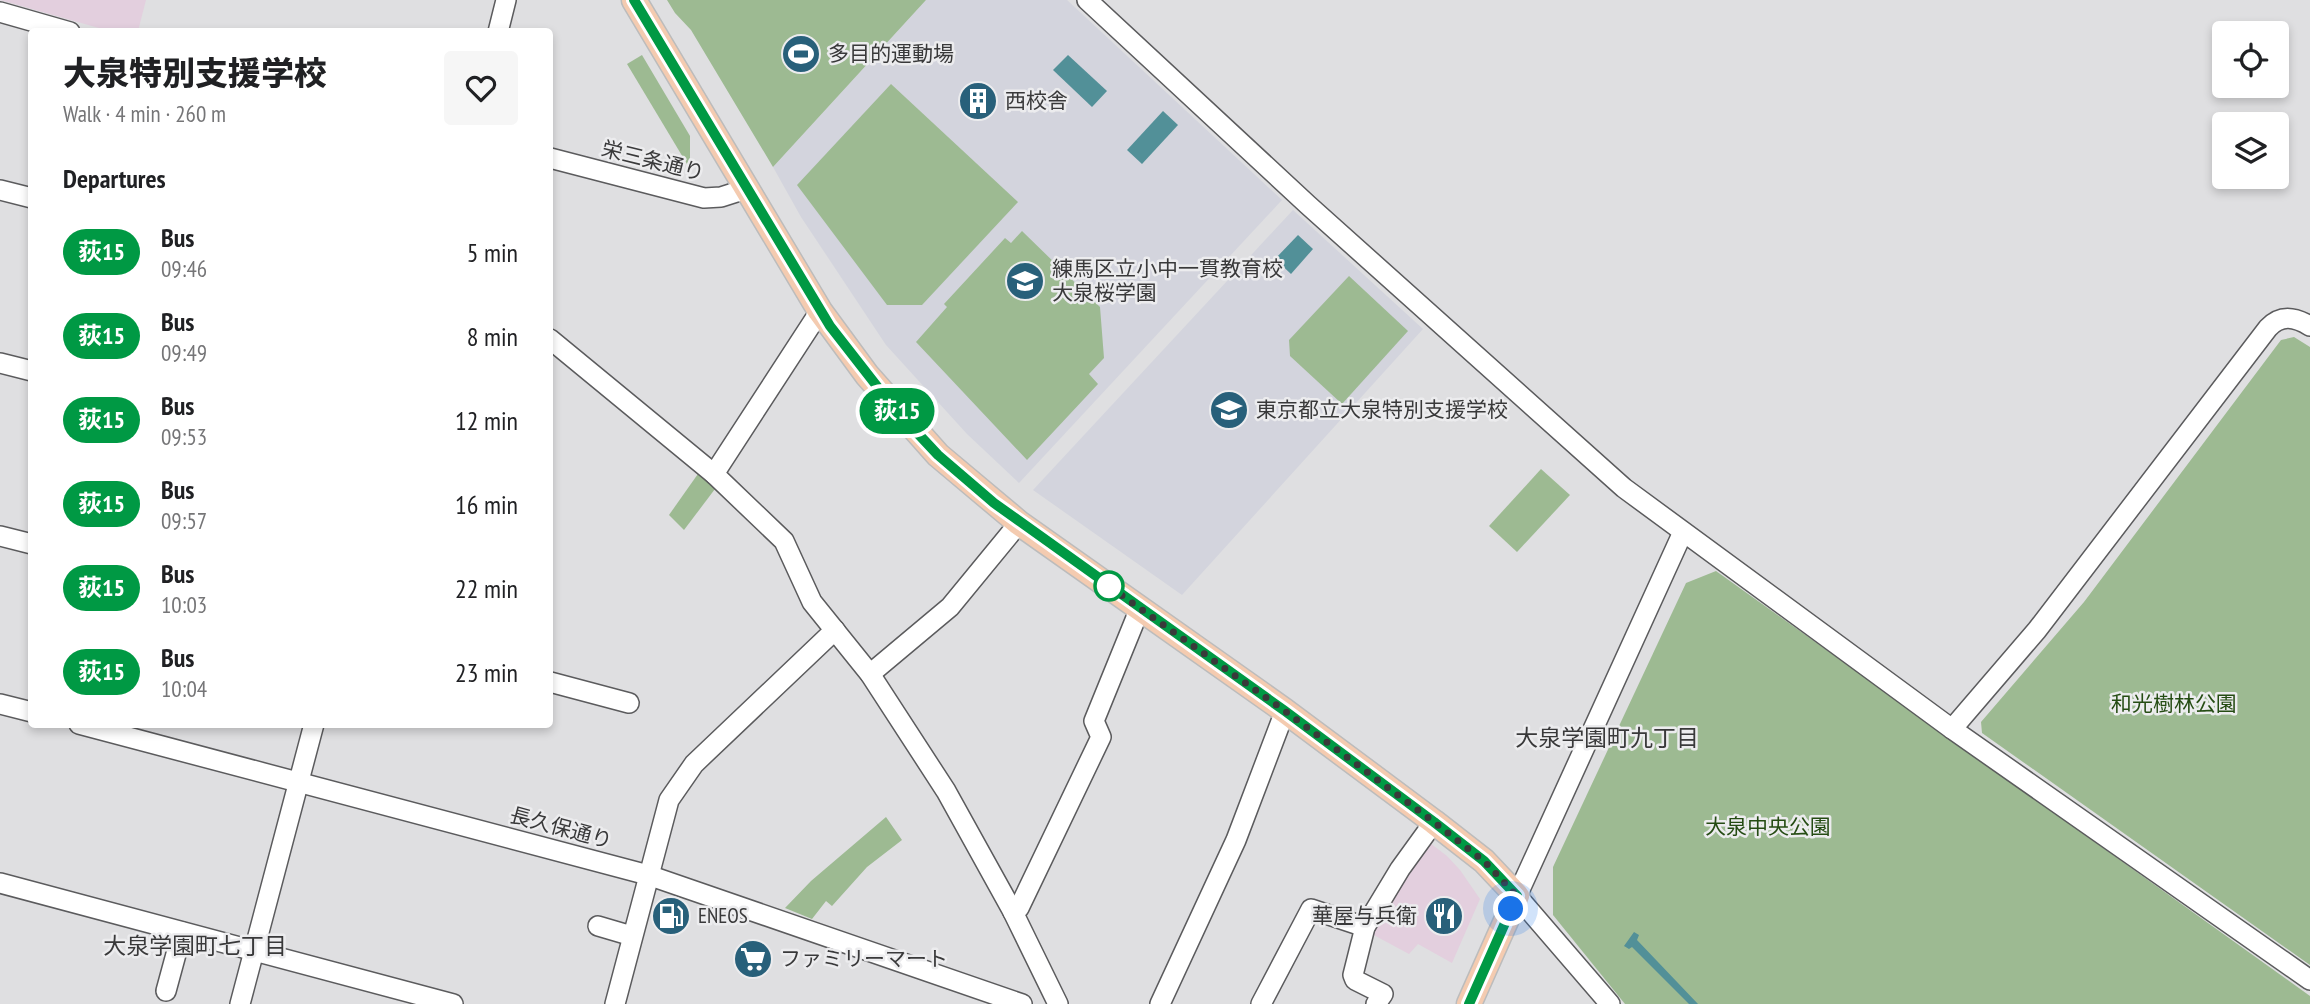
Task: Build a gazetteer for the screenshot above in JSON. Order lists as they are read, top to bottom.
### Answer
{
  "streets": {
    "street": ["栄三条通り", "長久保通り"]
  },
  "districts": ["大泉学園町九丁目", "大泉学園町七丁目"],
  "parks": ["和光樹林公園", "大泉中央公園"],
  "places": {
    "sports": ["多目的運動場"],
    "building": ["西校舎"],
    "school or university": ["練馬区立小中一貫教育校 大泉桜学園", "東京都立大泉特別支援学校"],
    "fuel station": ["ENEOS"],
    "restaurant": ["華屋与兵衛"],
    "supermarket": ["ファミリーマート"]
  },
  "lines": ["bus line 荻15"],
  "page": {
    "on_map": "荻15",
    "heading": [
      ["大泉特別支援学校", "Walk · 4 min · 260 m"],
      "Departures"
    ],
    "list": [
      {
        "mark": "荻15",
        "name": "Bus",
        "note": "09:46",
        "value": "5 min"
      },
      {
        "mark": "荻15",
        "name": "Bus",
        "note": "09:49",
        "value": "8 min"
      },
      {
        "mark": "荻15",
        "name": "Bus",
        "note": "09:53",
        "value": "12 min"
      },
      {
        "mark": "荻15",
        "name": "Bus",
        "note": "09:57",
        "value": "16 min"
      },
      {
        "mark": "荻15",
        "name": "Bus",
        "note": "10:03",
        "value": "22 min"
      },
      {
        "mark": "荻15",
        "name": "Bus",
        "note": "10:04",
        "value": "23 min"
      }
    ]
  }
}
